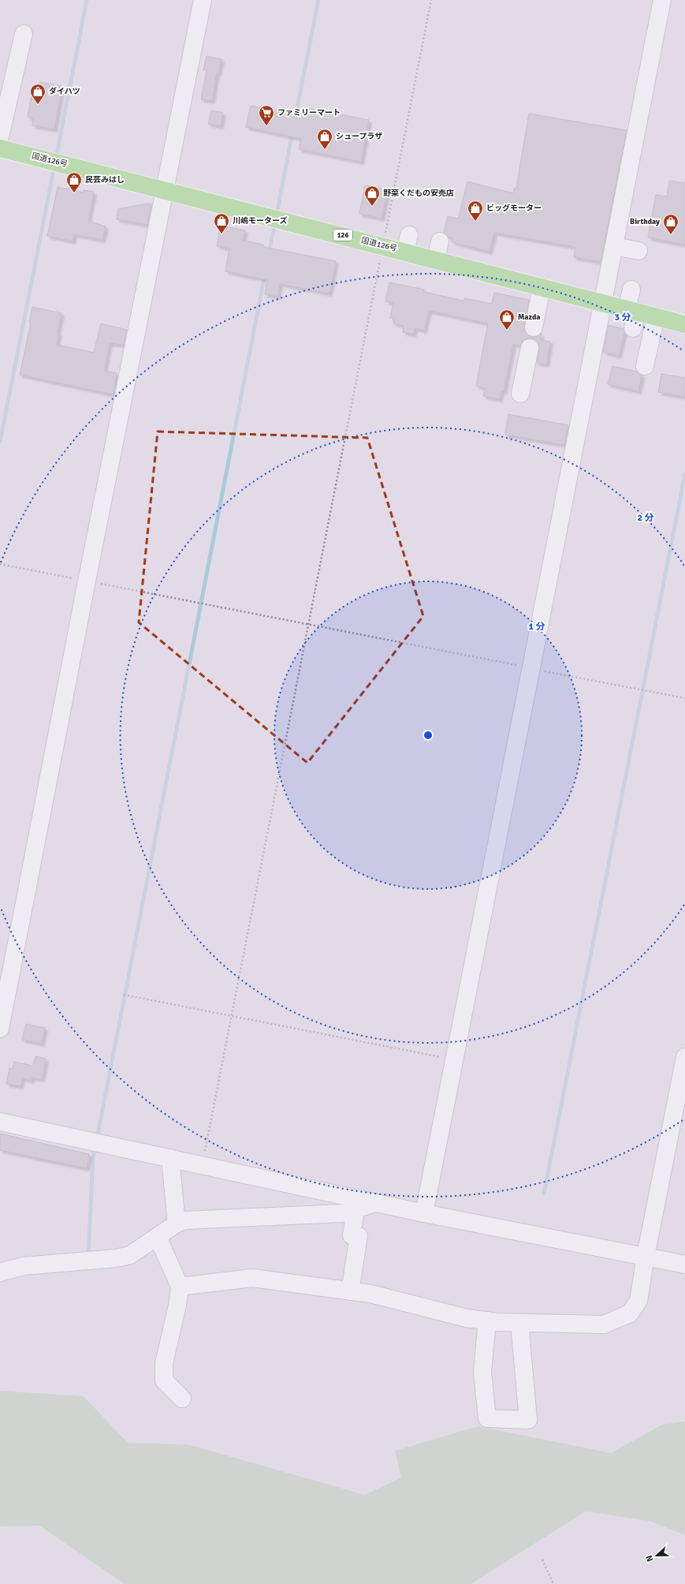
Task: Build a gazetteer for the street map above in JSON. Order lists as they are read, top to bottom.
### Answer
{
  "streets": {
    "highway": ["国道126号", "126"]
  },
  "places": {
    "shop": [
      "ダイハツ",
      "シュープラザ",
      "民芸みはし",
      "野菜くだもの安売店",
      "ビッグモーター",
      "川嶋モーターズ",
      "Birthday",
      "Mazda"
    ],
    "supermarket": ["ファミリーマート"]
  },
  "north": "left",
  "rings": ["3 分", "2 分", "1 分"]
}
